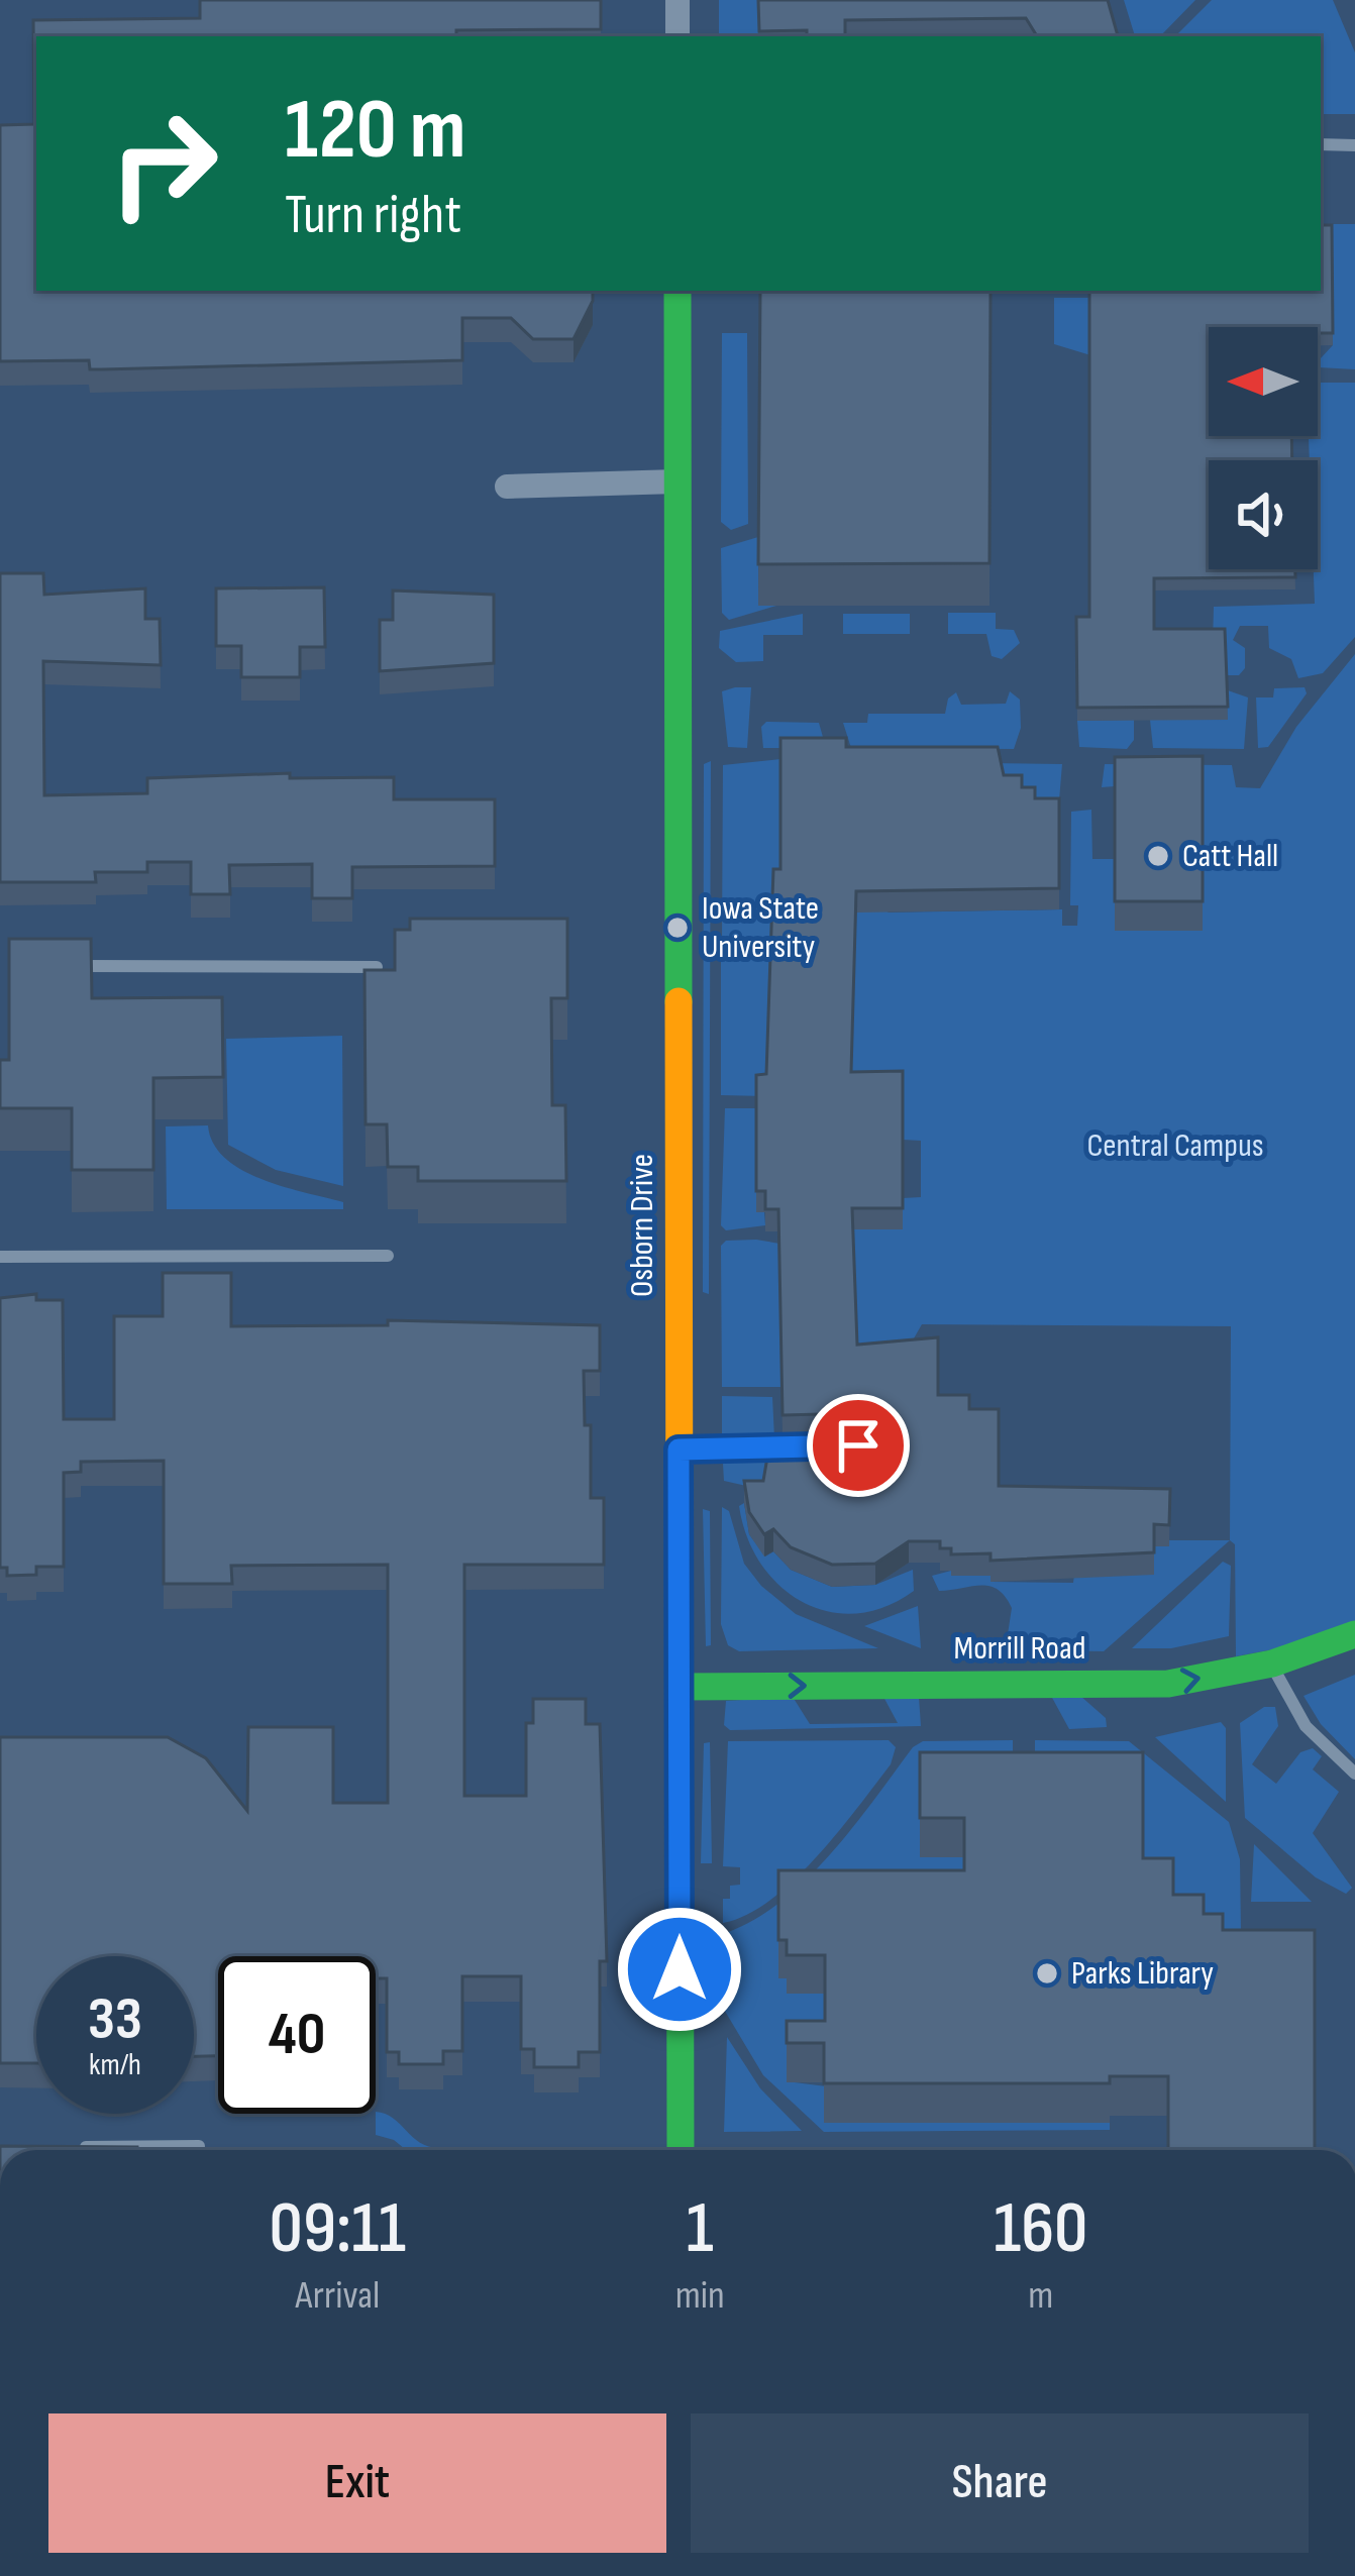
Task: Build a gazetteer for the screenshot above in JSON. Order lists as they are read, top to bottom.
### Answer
{
  "streets": {
    "street": ["Osborn Drive", "Morrill Road"]
  },
  "crossings": [
    ["Osborn Drive", "Morrill Road"]
  ],
  "one_way": ["Morrill Road"],
  "parks": ["Central Campus"],
  "places": ["Catt Hall", "Iowa State University", "Parks Library"],
  "north": "left",
  "page": {
    "turn": ["120 m", "Turn right"],
    "speed": "33 km/h",
    "limit": "40",
    "eta": [
      "09:11",
      "Arrival",
      "1",
      "min",
      "160",
      "m"
    ],
    "buttons": ["Exit", "Share"]
  }
}
